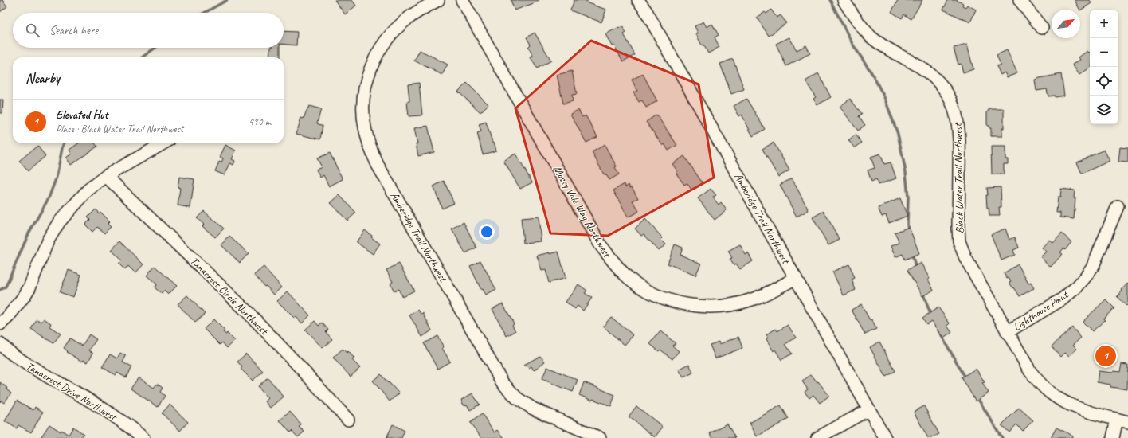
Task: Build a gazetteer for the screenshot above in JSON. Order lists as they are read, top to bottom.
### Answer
{
  "streets": {
    "street": [
      "Black Water Trail Northwest",
      "Mossy Vale Way Northwest",
      "Amberidge Trail Northwest",
      "Tanacrest Circle Northwest",
      "Lighthouse Point",
      "Tanacrest Drive Northwest"
    ]
  },
  "crossings": [
    ["Black Water Trail Northwest", "Lighthouse Point"],
    ["Mossy Vale Way Northwest", "Amberidge Trail Northwest"]
  ],
  "north": "top right",
  "page": {
    "map_buttons": ["+", "−"],
    "search": "Search here",
    "heading": "Nearby",
    "list": [
      {
        "mark": "1",
        "name": "Elevated Hut",
        "note": "Place · Black Water Trail Northwest",
        "value": "490 m"
      }
    ],
    "pins": "1"
  }
}
